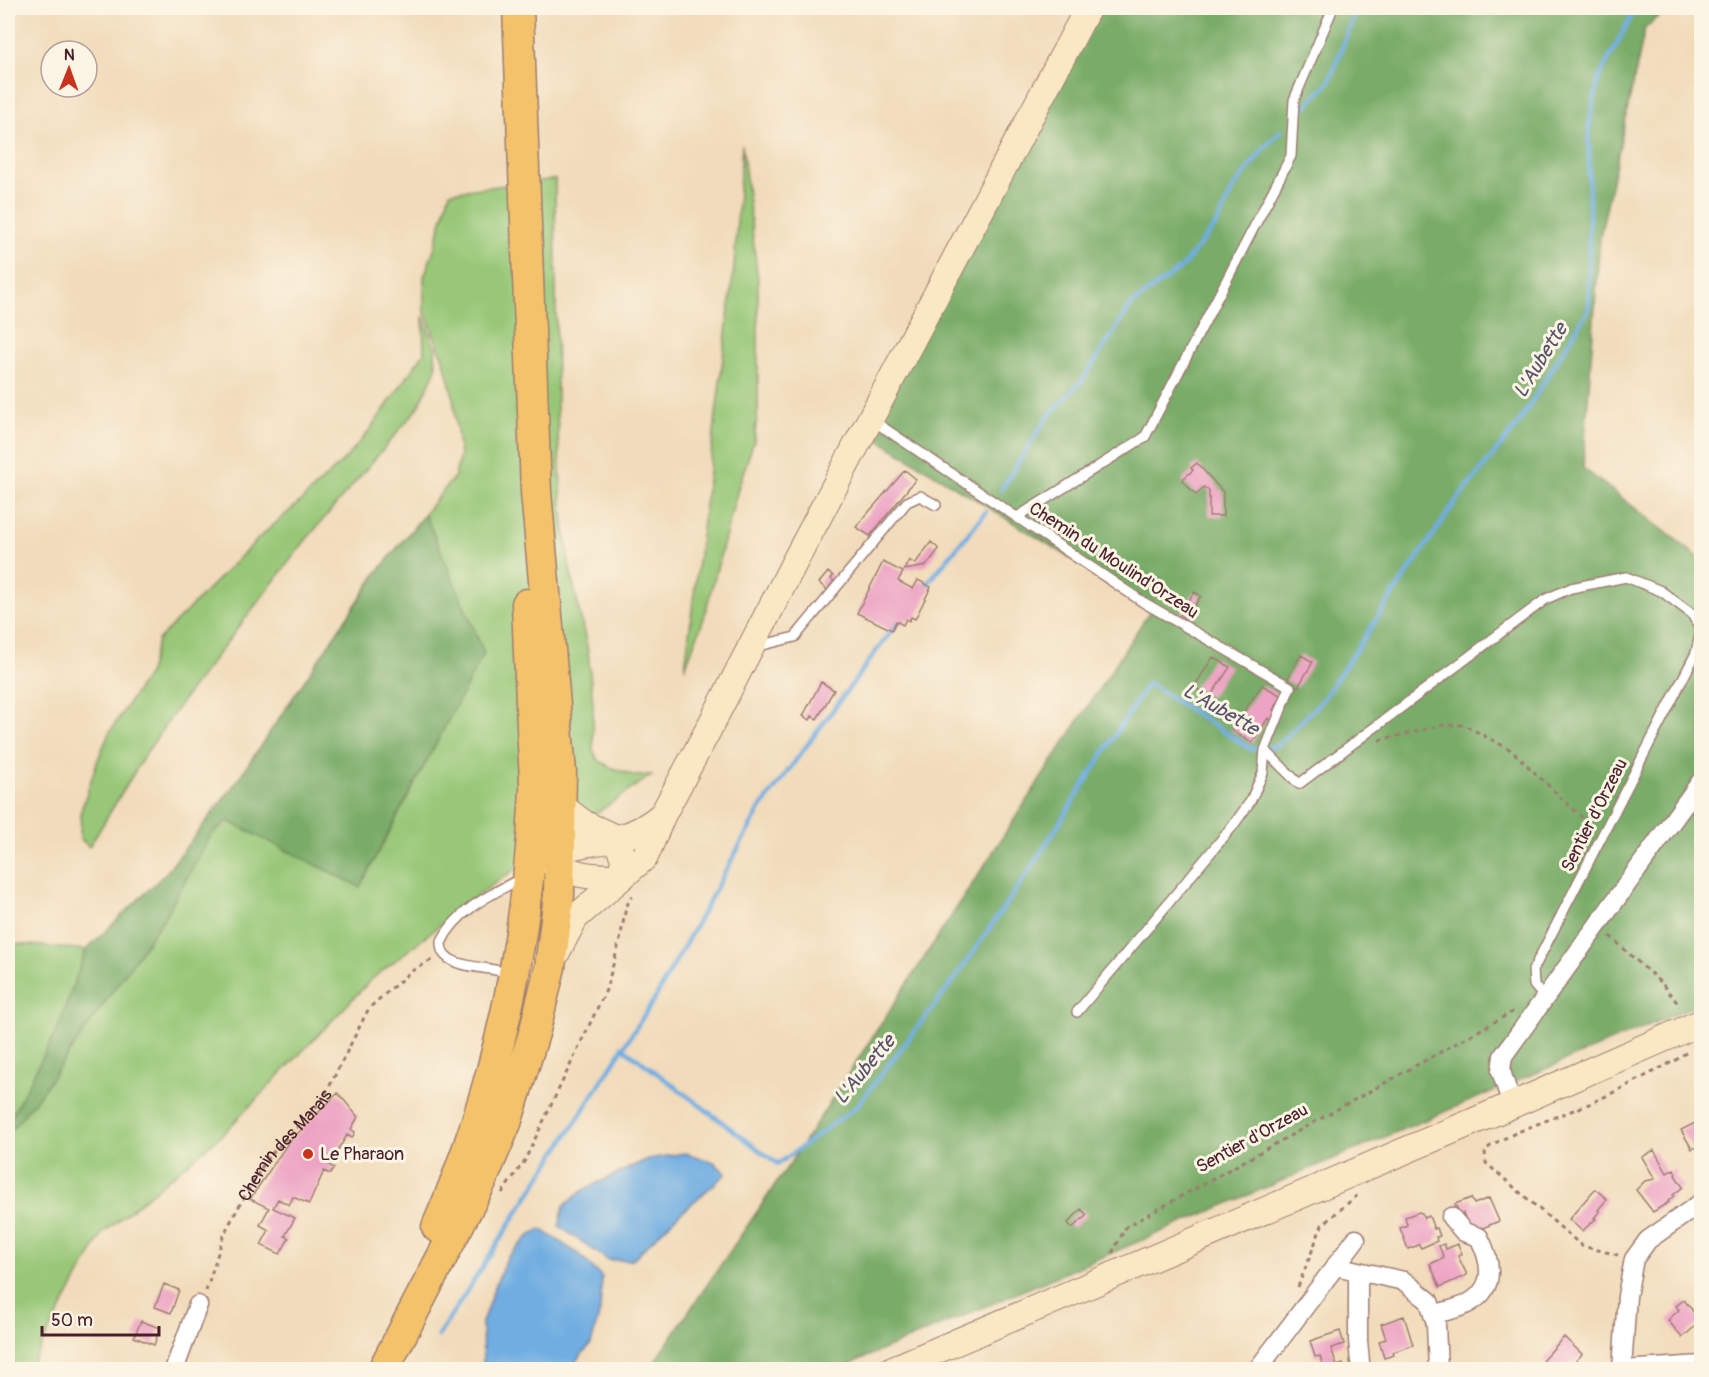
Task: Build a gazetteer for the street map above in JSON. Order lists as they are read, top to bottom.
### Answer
{
  "streets": {
    "lane": ["Chemin du Moulind'Orzeau", "Sentier d'Orzeau"],
    "path": ["Chemin des Marais"]
  },
  "crossings": [
    ["Chemin du Moulind'Orzeau", "Sentier d'Orzeau"]
  ],
  "water": ["L'Aubette"],
  "places": ["Le Pharaon"],
  "scale_bar": "50 m",
  "north": "top"
}
